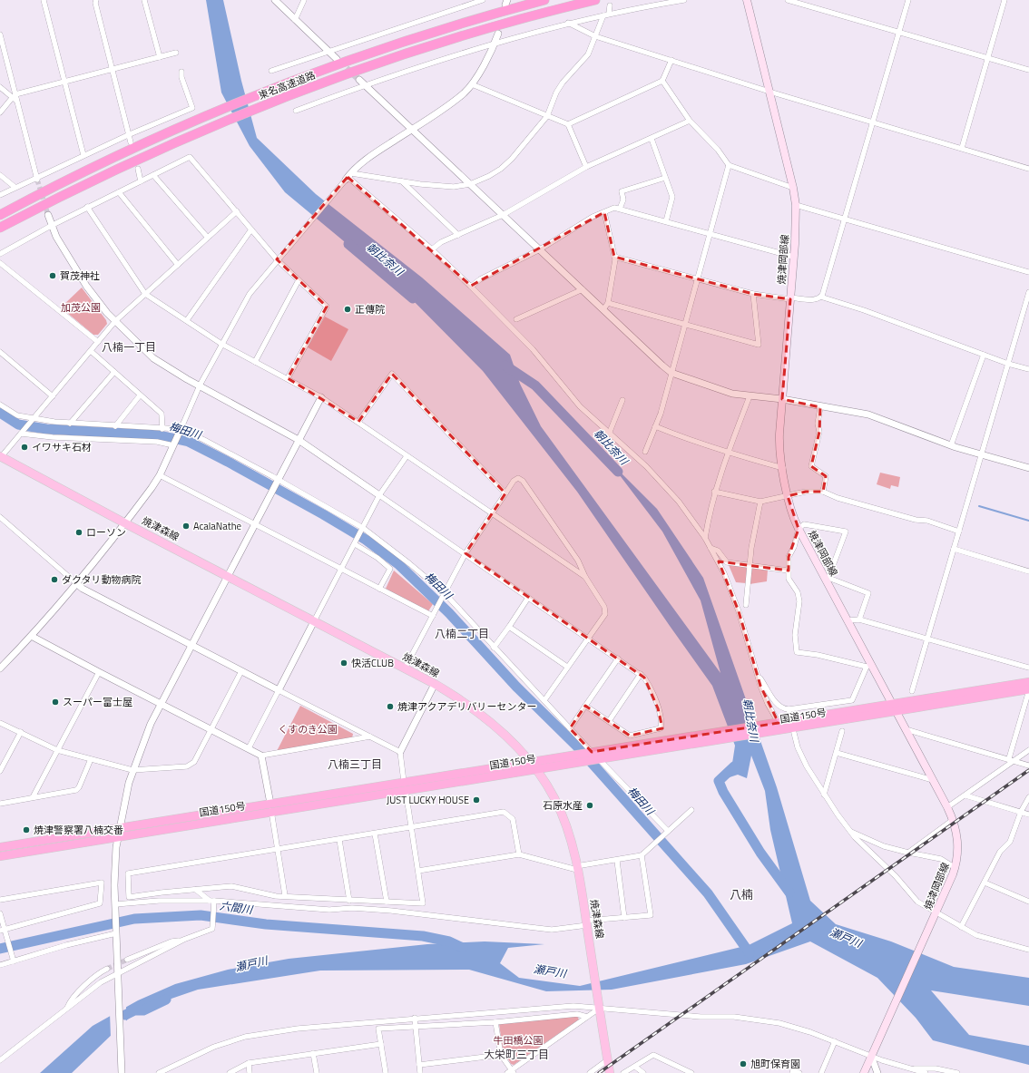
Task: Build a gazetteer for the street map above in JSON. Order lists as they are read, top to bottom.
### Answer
{
  "streets": {
    "highway": ["東名高速道路", "国道150号"],
    "main road": ["焼津岡部線", "焼津森線"]
  },
  "crossings": [
    ["焼津岡部線", "国道150号"],
    ["焼津森線", "国道150号"]
  ],
  "districts": [
    "八楠一丁目",
    "八楠二丁目",
    "八楠三丁目",
    "八楠",
    "大栄町三丁目"
  ],
  "water": [
    "朝比奈川",
    "梅田川",
    "六間川",
    "瀬戸川"
  ],
  "parks": ["加茂公園", "くすのき公園", "牛田橋公園"],
  "places": [
    "賀茂神社",
    "正傳院",
    "イワサキ石材",
    "AcalaNathe",
    "ローソン",
    "ダクタリ動物病院",
    "快活CLUB",
    "スーパー富士屋",
    "焼津アクアデリバリーセンター",
    "JUST LUCKY HOUSE",
    "石原水産",
    "焼津警察署八楠交番",
    "旭町保育園"
  ]
}
